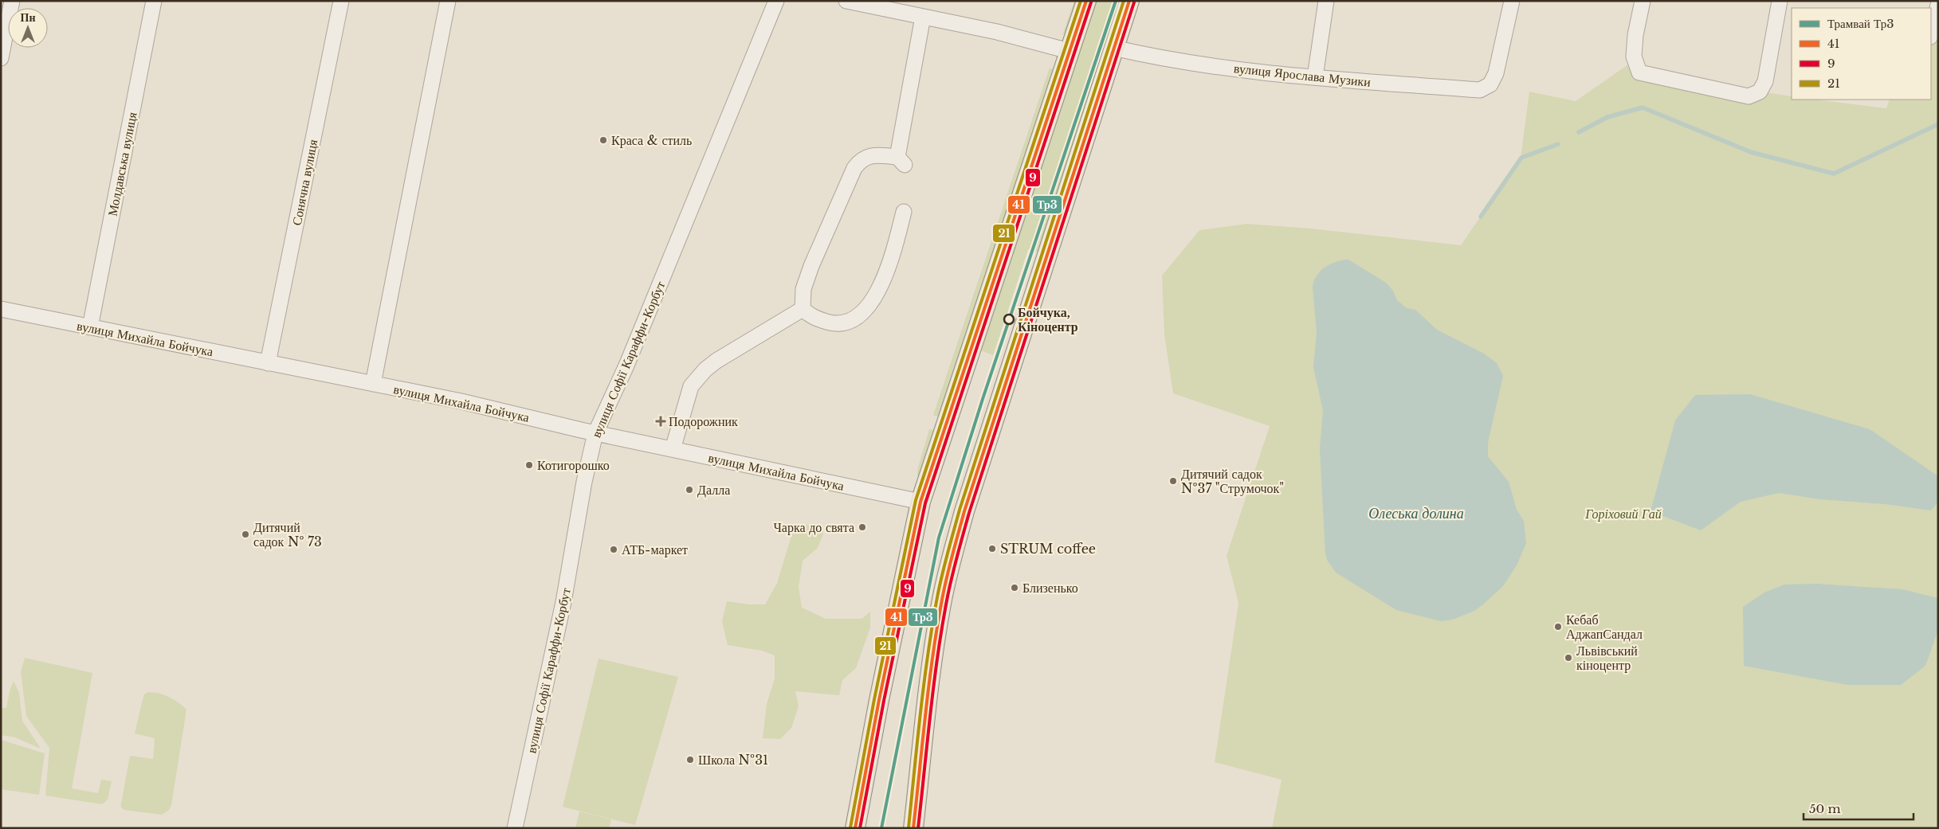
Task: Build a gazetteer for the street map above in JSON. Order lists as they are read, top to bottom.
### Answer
{
  "streets": {
    "street": [
      "вулиця Ярослава Музики",
      "Молдавська вулиця",
      "Сонячна вулиця",
      "вулиця Михайла Бойчука",
      "вулиця Софії Караффи-Корбут"
    ]
  },
  "crossings": [
    ["Молдавська вулиця", "вулиця Михайла Бойчука"],
    ["Сонячна вулиця", "вулиця Михайла Бойчука"],
    ["вулиця Михайла Бойчука", "вулиця Софії Караффи-Корбут"]
  ],
  "water": ["Олеська долина"],
  "parks": ["Горіховий Гай"],
  "places": {
    "other": [
      "Краса & стиль",
      "Бойчука, Кіноцентр",
      "Котигорошко",
      "Дитячий садок №37 \"Струмочок\"",
      "Далла",
      "Чарка до свята",
      "Дитячий садок № 73",
      "STRUM coffee",
      "АТБ-маркет",
      "Близенько",
      "Кебаб АджапСандал",
      "Львівський кіноцентр",
      "Школа №31"
    ],
    "health": ["Подорожник"]
  },
  "lines": [
    "tram line Тр3",
    "transit line 41",
    "transit line 21",
    "transit line 9"
  ],
  "legend": [
    "Трамвай Тр3",
    "41",
    "9",
    "21"
  ],
  "scale_bar": "50 m",
  "north": "top"
}
